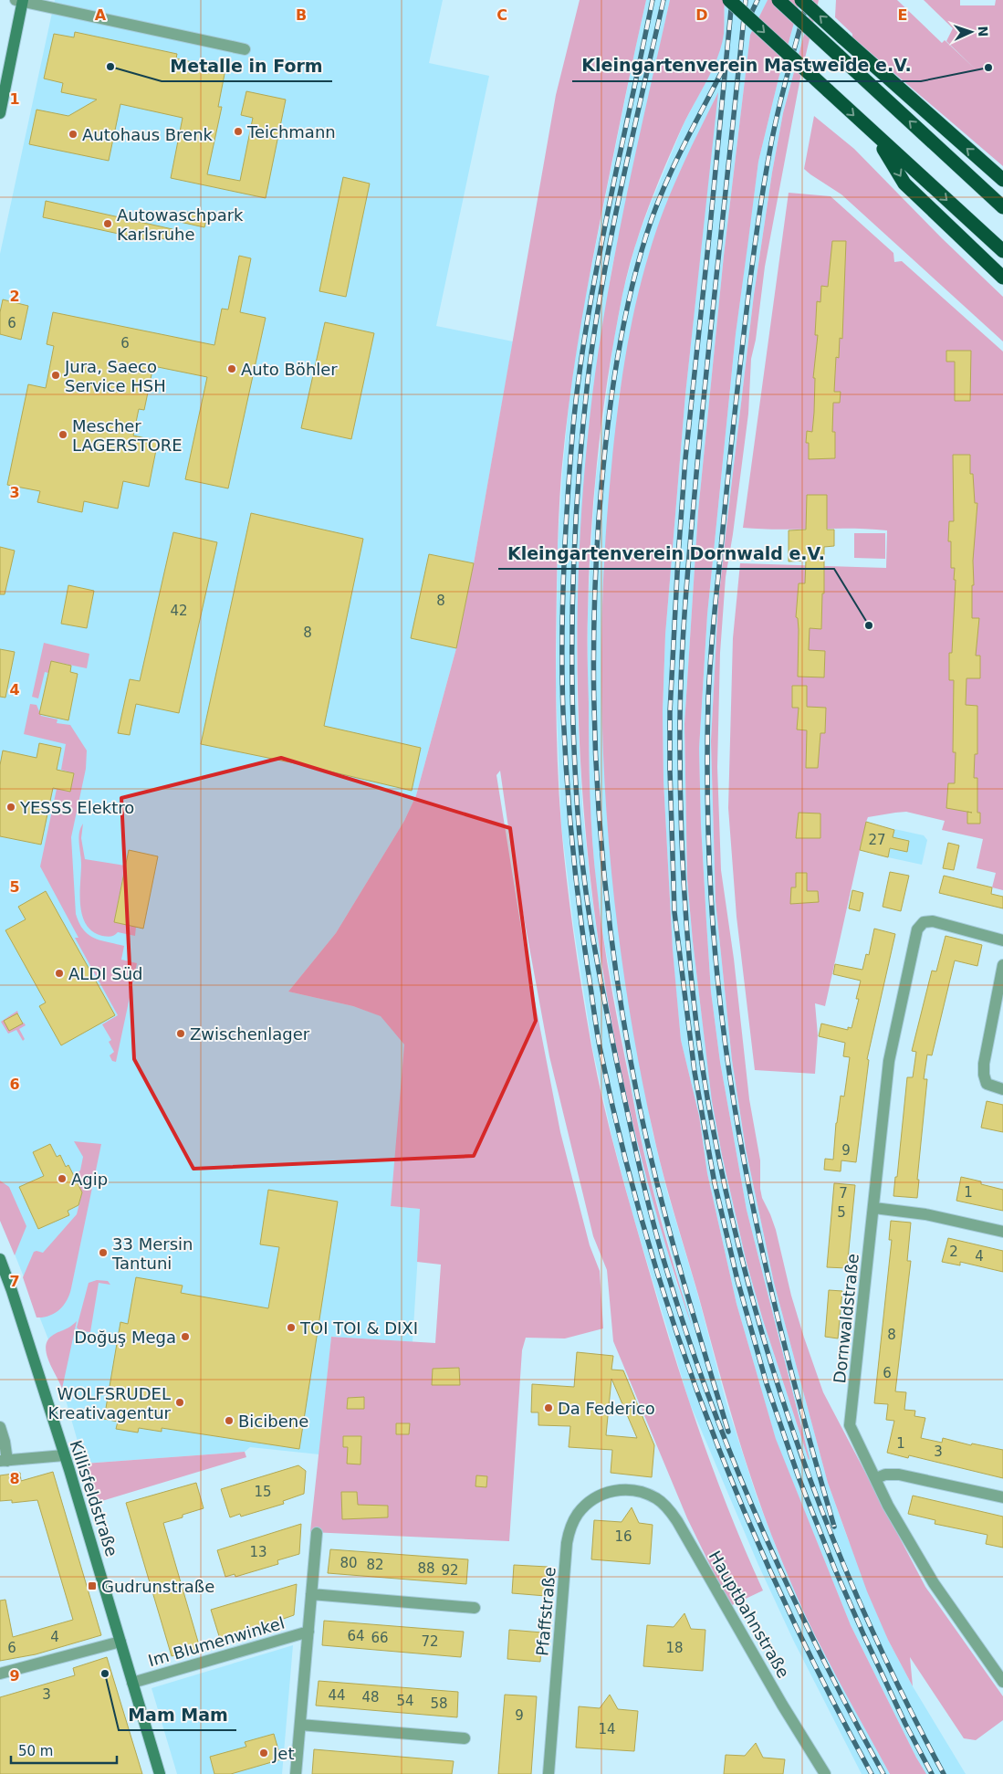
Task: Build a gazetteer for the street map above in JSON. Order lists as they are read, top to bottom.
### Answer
{
  "streets": {
    "main road": ["Killisfeldstraße"],
    "street": [
      "Dornwaldstraße",
      "Pfaffstraße",
      "Hauptbahnstraße",
      "Im Blumenwinkel"
    ]
  },
  "crossings": [
    ["Killisfeldstraße", "Im Blumenwinkel"],
    ["Pfaffstraße", "Hauptbahnstraße"]
  ],
  "places": {
    "other": [
      "Metalle in Form",
      "Kleingartenverein Mastweide e.V.",
      "Teichmann",
      "Autohaus Brenk",
      "Autowaschpark Karlsruhe",
      "Auto Böhler",
      "Jura, Saeco Service HSH",
      "Mescher LAGERSTORE",
      "Kleingartenverein Dornwald e.V.",
      "YESSS Elektro",
      "ALDI Süd",
      "Zwischenlager",
      "Agip",
      "33 Mersin Tantuni",
      "TOI TOI & DIXI",
      "Doğuş Mega",
      "WOLFSRUDEL Kreativagentur",
      "Da Federico",
      "Bicibene",
      "Mam Mam",
      "Jet"
    ],
    "transit": ["Gudrunstraße"]
  },
  "house_numbers": [
    "6",
    "6",
    "8",
    "42",
    "8",
    "27",
    "9",
    "1",
    "7",
    "5",
    "2",
    "4",
    "8",
    "6",
    "1",
    "3",
    "15",
    "16",
    "13",
    "80",
    "82",
    "88",
    "92",
    "64",
    "4",
    "66",
    "72",
    "6",
    "18",
    "3",
    "44",
    "48",
    "54",
    "58",
    "9",
    "14"
  ],
  "scale_bar": "50 m",
  "north": "right",
  "grid": {
    "columns": [
      "A",
      "B",
      "C",
      "D",
      "E"
    ],
    "rows": [
      "1",
      "2",
      "3",
      "4",
      "5",
      "6",
      "7",
      "8",
      "9"
    ]
  }
}
